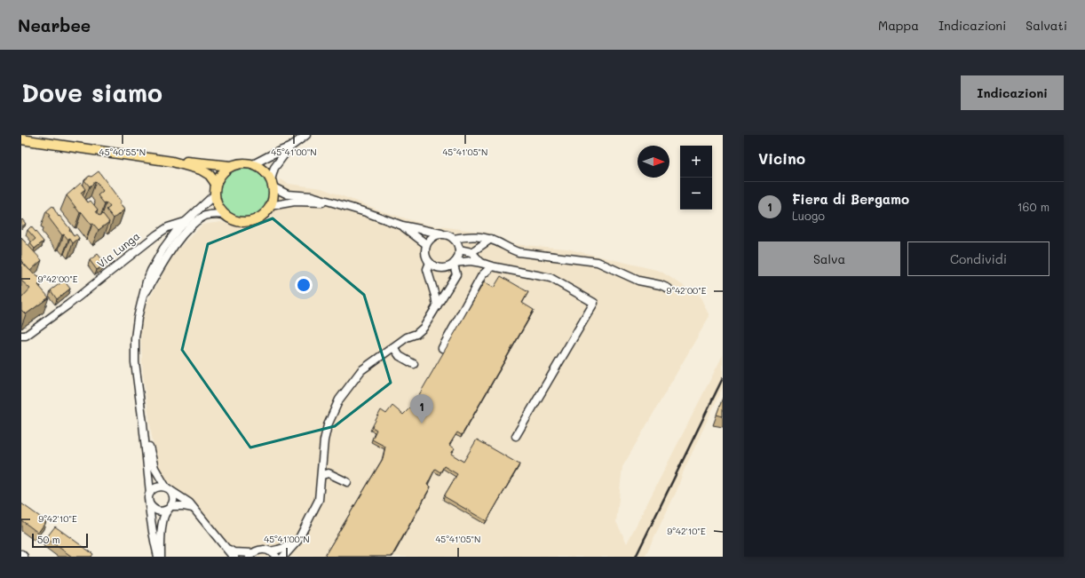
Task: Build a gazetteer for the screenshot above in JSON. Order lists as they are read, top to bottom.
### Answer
{
  "streets": {
    "main road": ["Via Lunga"]
  },
  "scale_bar": "50 m",
  "north": "right",
  "page": {
    "header": "Nearbee",
    "nav": ["Mappa", "Indicazioni", "Salvati"],
    "buttons": [
      "Indicazioni",
      ["Salva", "Condividi"]
    ],
    "title": "Dove siamo",
    "heading": "Vicino",
    "map_buttons": ["+", "−"],
    "list": [
      {
        "mark": "1",
        "name": "Fiera di Bergamo",
        "note": "Luogo",
        "value": "160 m"
      }
    ],
    "pins": "1",
    "scale": "50 m"
  },
  "coordinates": [
    "45°40'55\"N",
    "45°41'00\"N",
    "45°41'05\"N",
    "9°42'00\"E",
    "9°42'10\"E"
  ]
}
